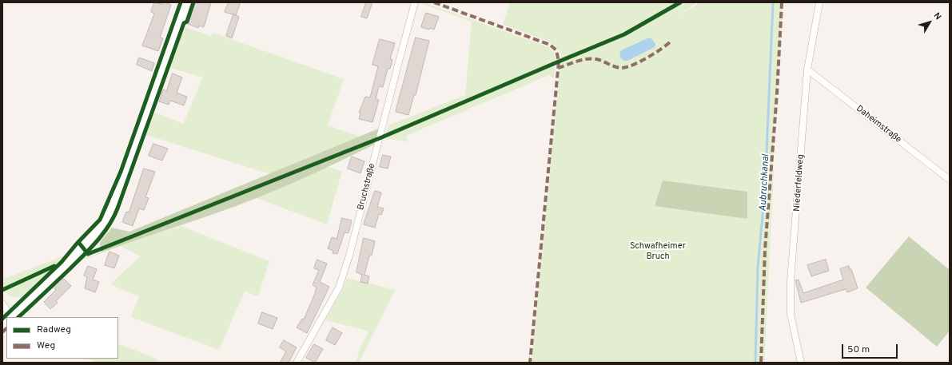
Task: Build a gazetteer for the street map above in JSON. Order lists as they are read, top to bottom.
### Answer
{
  "streets": {
    "street": ["Daheimstraße", "Niederfeldweg", "Bruchstraße"]
  },
  "crossings": [
    ["Daheimstraße", "Niederfeldweg"]
  ],
  "water": ["Aubruchkanal"],
  "parks": ["Schwafheimer Bruch"],
  "legend": ["Radweg", "Weg"],
  "scale_bar": "50 m",
  "north": "top right"
}
